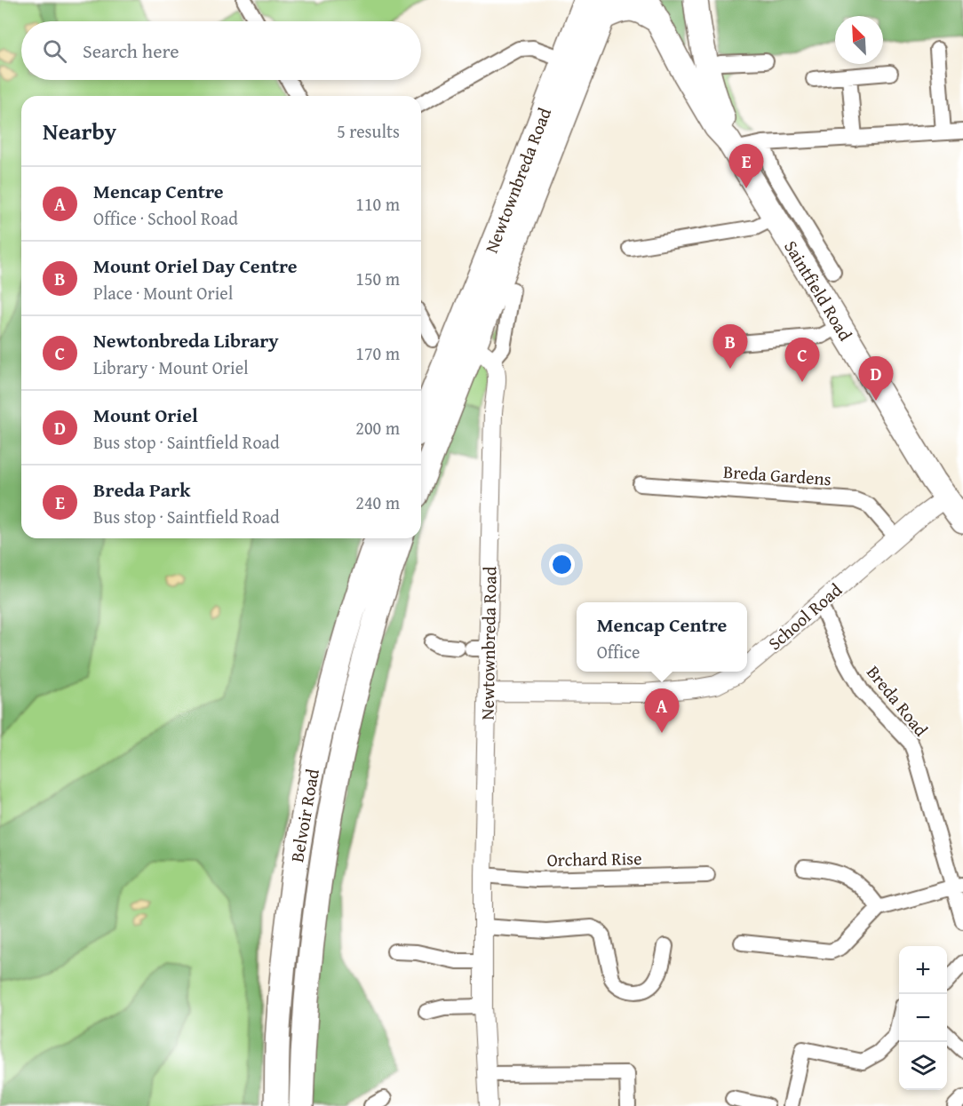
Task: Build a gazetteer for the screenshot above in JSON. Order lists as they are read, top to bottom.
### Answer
{
  "streets": {
    "highway": ["Newtownbreda Road", "Saintfield Road", "Belvoir Road"],
    "street": [
      "Breda Gardens",
      "School Road",
      "Breda Road",
      "Orchard Rise"
    ]
  },
  "crossings": [
    ["Newtownbreda Road", "School Road"],
    ["Newtownbreda Road", "Orchard Rise"],
    ["Saintfield Road", "School Road"],
    ["Breda Gardens", "School Road"],
    ["School Road", "Breda Road"]
  ],
  "north": "top left",
  "page": {
    "search": "Search here",
    "heading": ["Nearby", "5 results"],
    "pins": [
      "E",
      "B",
      "C",
      "D",
      "A"
    ],
    "list": [
      {
        "mark": "A",
        "name": "Mencap Centre",
        "note": "Office · School Road",
        "value": "110 m"
      },
      {
        "mark": "B",
        "name": "Mount Oriel Day Centre",
        "note": "Place · Mount Oriel",
        "value": "150 m"
      },
      {
        "mark": "C",
        "name": "Newtonbreda Library",
        "note": "Library · Mount Oriel",
        "value": "170 m"
      },
      {
        "mark": "D",
        "name": "Mount Oriel",
        "note": "Bus stop · Saintfield Road",
        "value": "200 m"
      },
      {
        "mark": "E",
        "name": "Breda Park",
        "note": "Bus stop · Saintfield Road",
        "value": "240 m"
      }
    ],
    "popup": ["Mencap Centre", "Office"],
    "map_buttons": ["+", "−"]
  }
}
